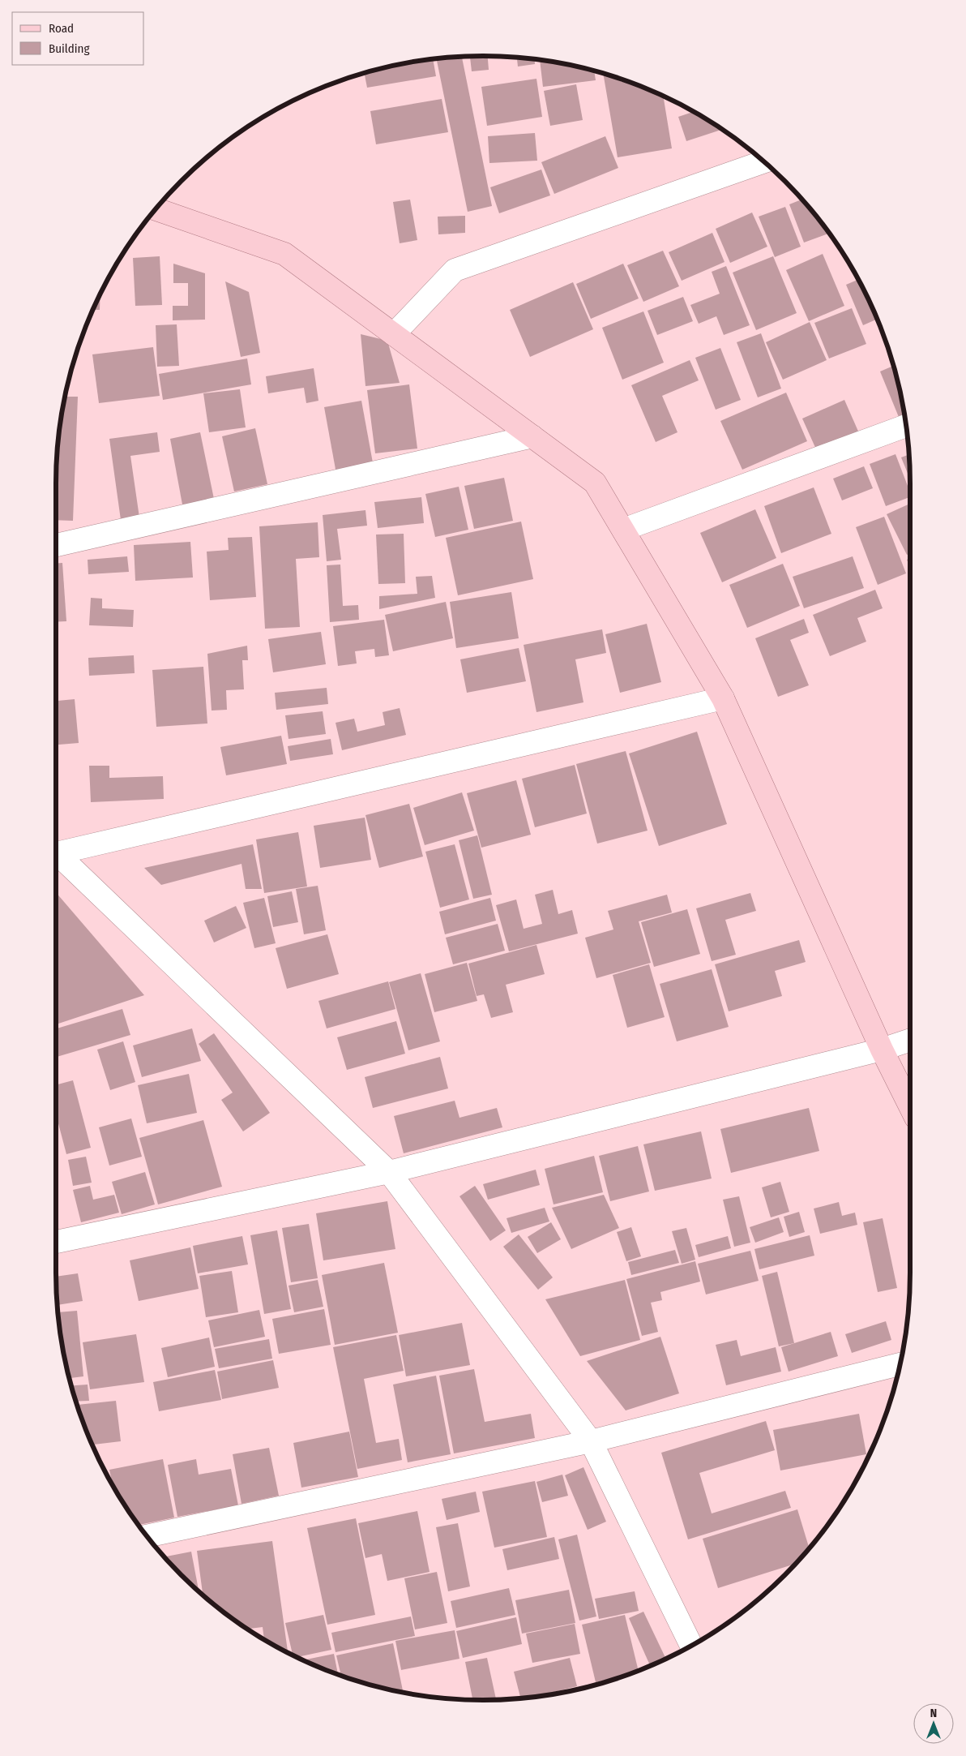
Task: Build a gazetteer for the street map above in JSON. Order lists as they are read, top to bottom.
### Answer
{
  "legend": ["Road", "Building"],
  "north": "top"
}
